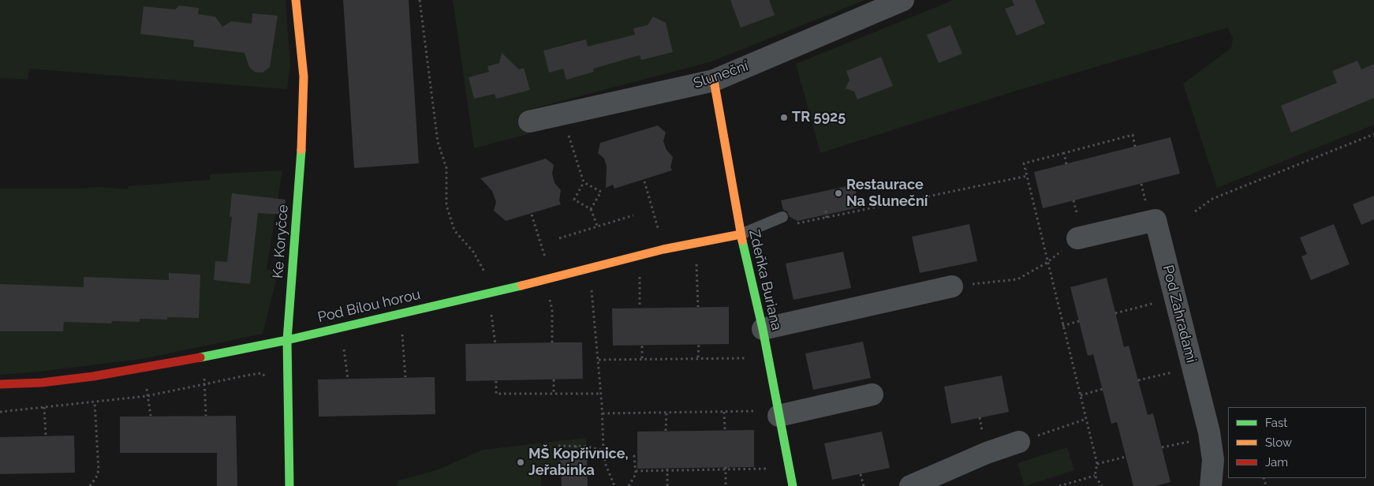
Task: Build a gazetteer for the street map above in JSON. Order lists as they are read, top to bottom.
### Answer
{
  "streets": {
    "street": [
      "Sluneční",
      "Ke Koryčce",
      "Zdeňka Buriana",
      "Pod Bílou horou",
      "Pod Zahradami"
    ]
  },
  "crossings": [
    ["Sluneční", "Zdeňka Buriana"],
    ["Ke Koryčce", "Pod Bílou horou"],
    ["Zdeňka Buriana", "Pod Bílou horou"]
  ],
  "places": ["TR 5925", "Restaurace Na Sluneční", "MŠ Kopřivnice, Jeřabinka"],
  "legend": ["Fast", "Slow", "Jam"]
}
